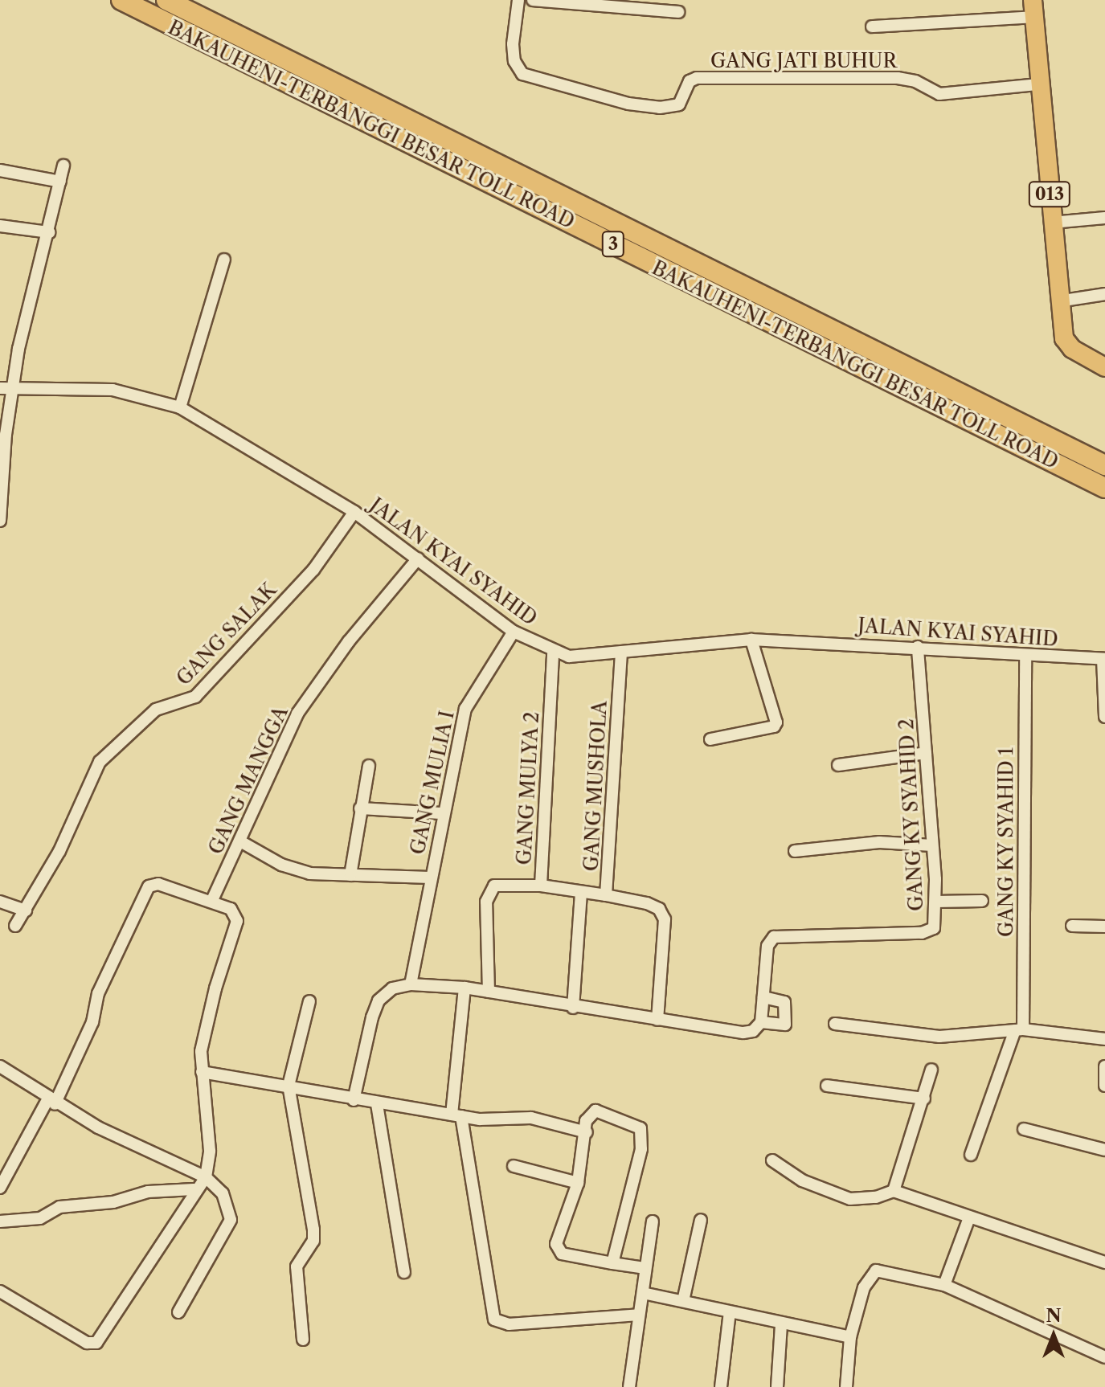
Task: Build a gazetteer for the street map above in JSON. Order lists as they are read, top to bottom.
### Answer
{
  "streets": {
    "highway": ["BAKAUHENI-TERBANGGI BESAR TOLL ROAD", "3"],
    "main road": ["013"],
    "street": [
      "GANG JATI BUHUR",
      "JALAN KYAI SYAHID",
      "GANG SALAK",
      "GANG MANGGA",
      "GANG MULIA I",
      "GANG MUSHOLA",
      "GANG MULYA 2",
      "GANG KY SYAHID 2",
      "GANG KY SYAHID 1"
    ]
  },
  "crossings": [
    ["GANG JATI BUHUR", "013"],
    ["JALAN KYAI SYAHID", "GANG SALAK"],
    ["JALAN KYAI SYAHID", "GANG MANGGA"],
    ["JALAN KYAI SYAHID", "GANG MULIA I"],
    ["JALAN KYAI SYAHID", "GANG MUSHOLA"],
    ["JALAN KYAI SYAHID", "GANG MULYA 2"],
    ["JALAN KYAI SYAHID", "GANG KY SYAHID 2"],
    ["JALAN KYAI SYAHID", "GANG KY SYAHID 1"]
  ],
  "north": "top"
}
